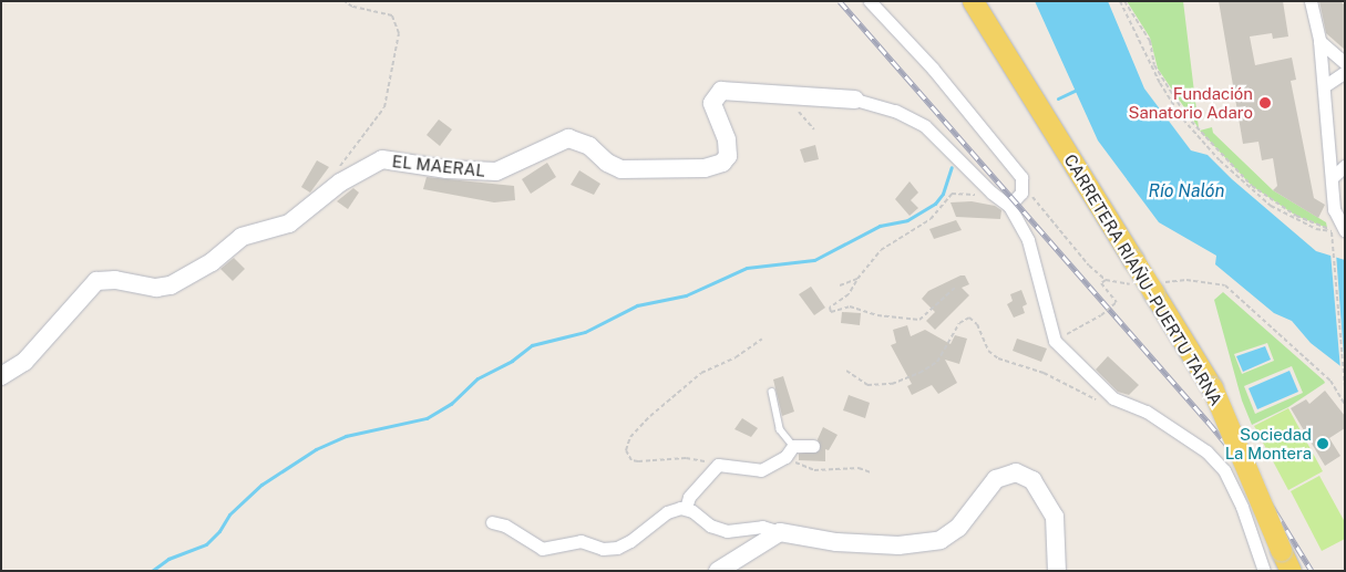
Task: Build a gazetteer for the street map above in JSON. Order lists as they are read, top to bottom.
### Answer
{
  "streets": {
    "main road": ["CARRETERA RIAÑU - PUERTU TARNA"],
    "street": ["EL MAERAL"]
  },
  "water": ["Río Nalón"],
  "places": ["Fundación Sanatorio Adaro", "Sociedad La Montera"]
}
